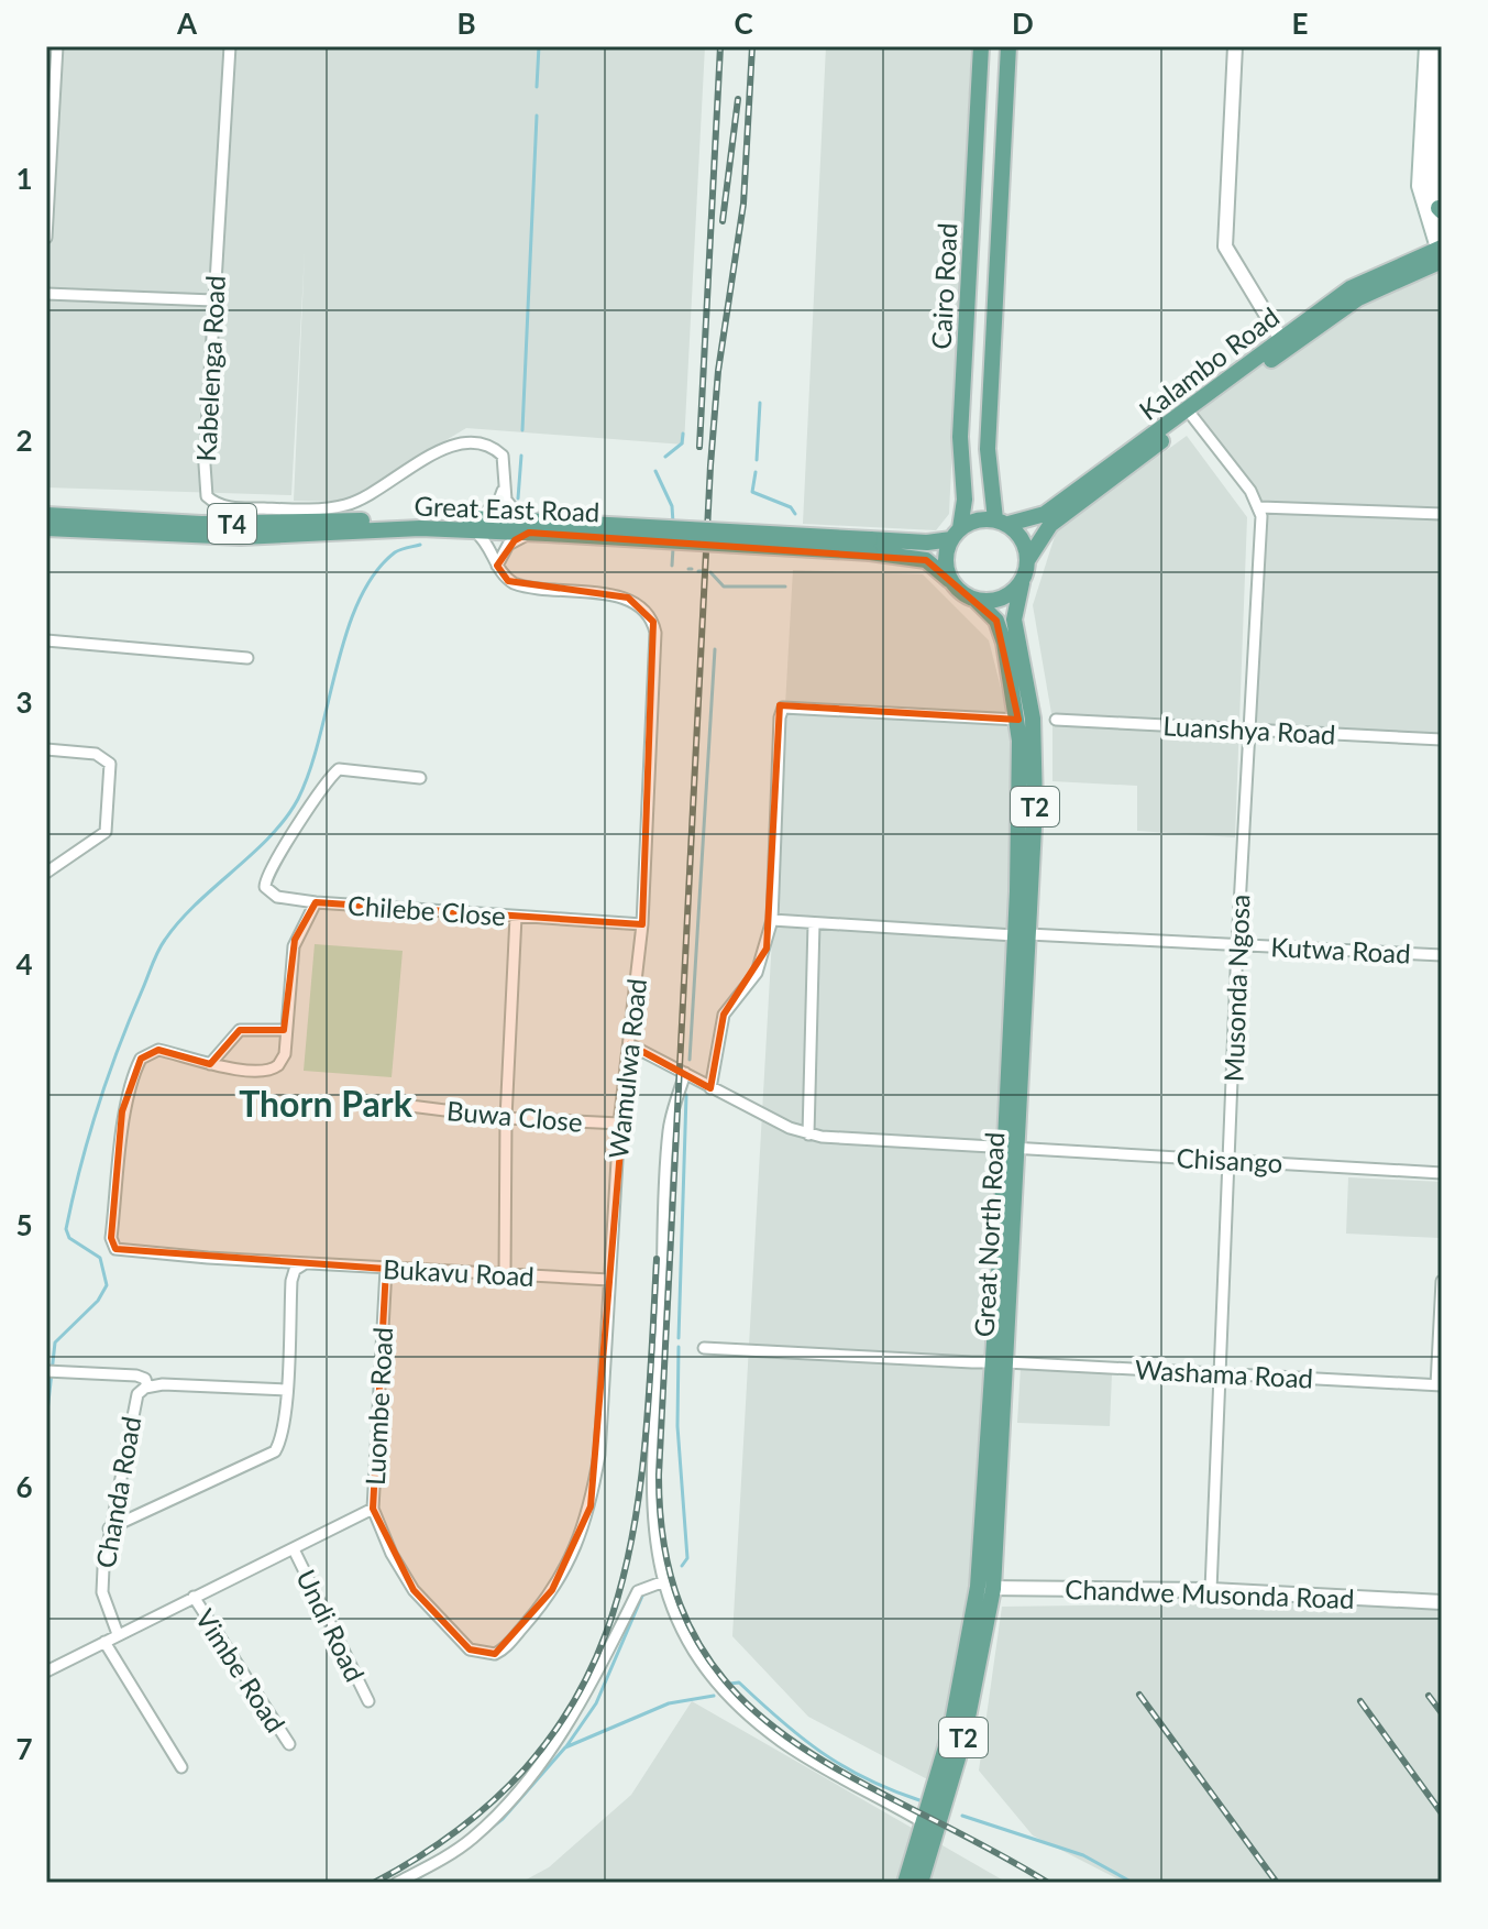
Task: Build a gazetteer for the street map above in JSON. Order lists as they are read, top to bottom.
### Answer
{
  "streets": {
    "main road": [
      "Cairo Road",
      "Kalambo Road",
      "Great East Road",
      "T4",
      "T2",
      "Great North Road"
    ],
    "street": [
      "Kabelenga Road",
      "Luanshya Road",
      "Chilebe Close",
      "Kutwa Road",
      "Musonda Ngosa",
      "Wamulwa Road",
      "Buwa Close",
      "Chisango",
      "Bukavu Road",
      "Washama Road",
      "Luombe Road",
      "Chanda Road",
      "Chandwe Musonda Road",
      "Undi Road",
      "Vimbe Road"
    ]
  },
  "crossings": [
    ["Cairo Road", "Kalambo Road"],
    ["Cairo Road", "Great East Road"],
    ["Cairo Road", "Great North Road"],
    ["Kalambo Road", "Great East Road"],
    ["Kalambo Road", "Great North Road"],
    ["Kabelenga Road", "Great East Road"],
    ["Great East Road", "Wamulwa Road"],
    ["Great East Road", "Great North Road"],
    ["Luanshya Road", "Musonda Ngosa"],
    ["Chilebe Close", "Wamulwa Road"],
    ["Kutwa Road", "Musonda Ngosa"],
    ["Kutwa Road", "Great North Road"],
    ["Musonda Ngosa", "Chisango"],
    ["Musonda Ngosa", "Washama Road"],
    ["Musonda Ngosa", "Chandwe Musonda Road"],
    ["Wamulwa Road", "Buwa Close"],
    ["Wamulwa Road", "Bukavu Road"],
    ["Wamulwa Road", "Luombe Road"],
    ["Chisango", "Great North Road"],
    ["Great North Road", "Washama Road"],
    ["Great North Road", "Chandwe Musonda Road"],
    ["Bukavu Road", "Luombe Road"]
  ],
  "districts": ["Thorn Park"],
  "grid": {
    "columns": [
      "A",
      "B",
      "C",
      "D",
      "E"
    ],
    "rows": [
      "1",
      "2",
      "3",
      "4",
      "5",
      "6",
      "7"
    ]
  }
}
